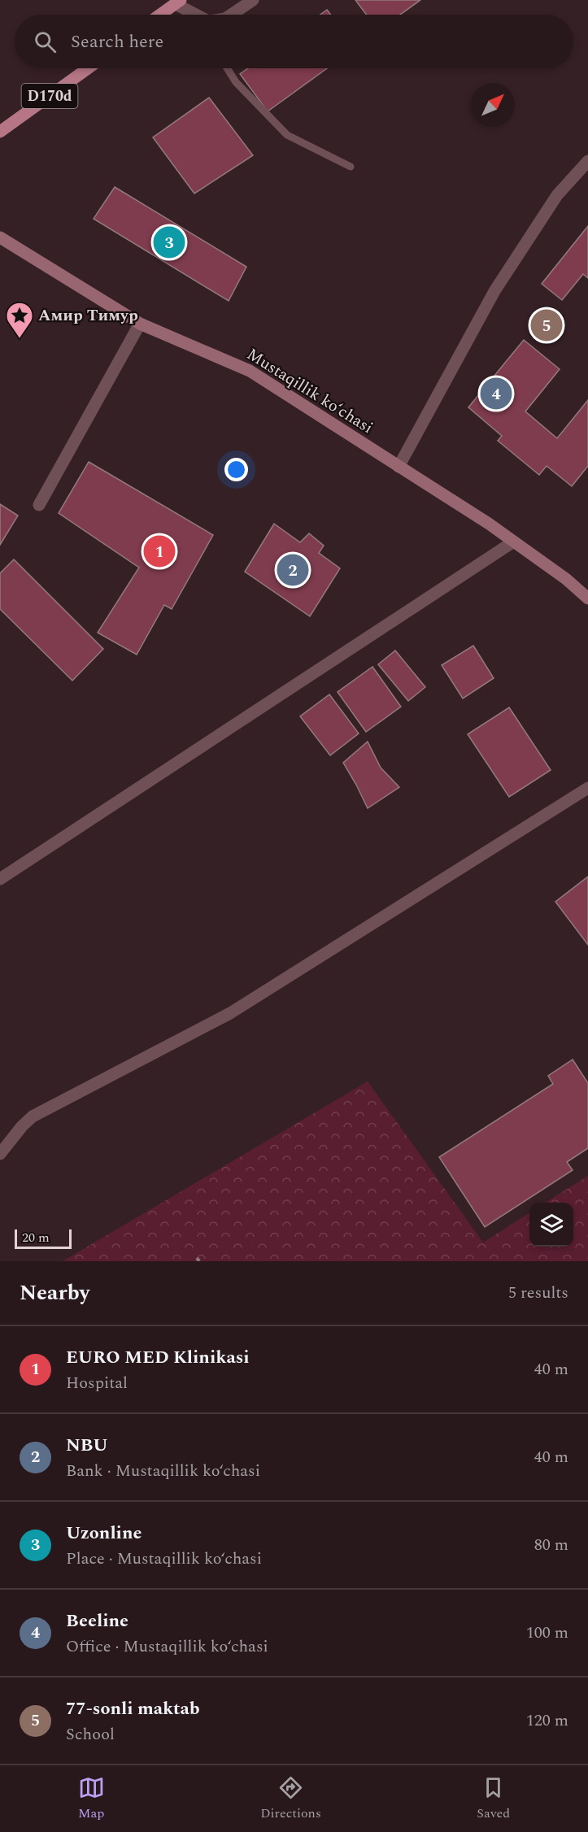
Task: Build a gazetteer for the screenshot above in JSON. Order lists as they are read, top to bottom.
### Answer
{
  "streets": {
    "main road": ["D170d"],
    "street": ["Mustaqillik ko‘chasi"]
  },
  "places": {
    "place": ["Амир Тимур"]
  },
  "scale_bar": "20 m",
  "north": "top right",
  "page": {
    "search": "Search here",
    "pins": [
      "3",
      "5",
      "4",
      "1",
      "2"
    ],
    "scale": "20 m",
    "heading": ["Nearby", "5 results"],
    "list": [
      {
        "mark": "1",
        "name": "EURO MED Klinikasi",
        "note": "Hospital",
        "value": "40 m"
      },
      {
        "mark": "2",
        "name": "NBU",
        "note": "Bank · Mustaqillik ko‘chasi",
        "value": "40 m"
      },
      {
        "mark": "3",
        "name": "Uzonline",
        "note": "Place · Mustaqillik ko‘chasi",
        "value": "80 m"
      },
      {
        "mark": "4",
        "name": "Beeline",
        "note": "Office · Mustaqillik ko‘chasi",
        "value": "100 m"
      },
      {
        "mark": "5",
        "name": "77-sonli maktab",
        "note": "School",
        "value": "120 m"
      }
    ],
    "nav": ["Map", "Directions", "Saved"]
  }
}
